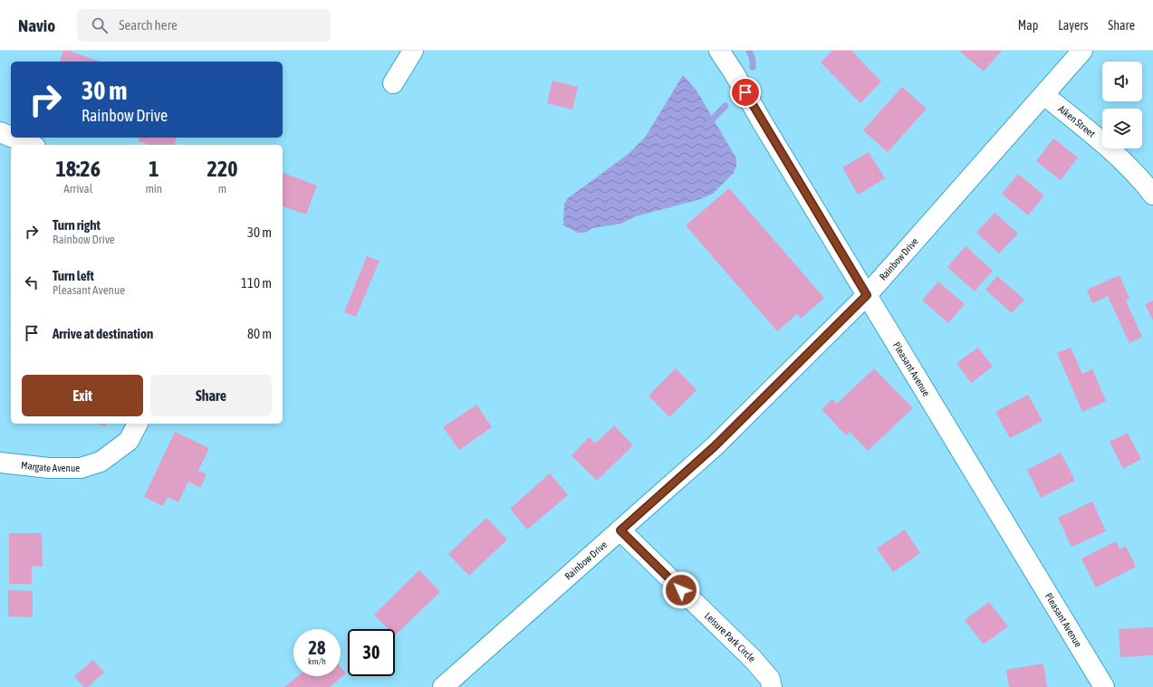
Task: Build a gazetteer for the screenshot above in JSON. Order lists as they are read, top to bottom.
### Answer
{
  "streets": {
    "street": [
      "Aiken Street",
      "Rainbow Drive",
      "Pleasant Avenue",
      "Margate Avenue",
      "Leisure Park Circle"
    ]
  },
  "crossings": [
    ["Aiken Street", "Rainbow Drive"],
    ["Rainbow Drive", "Pleasant Avenue"],
    ["Rainbow Drive", "Leisure Park Circle"]
  ],
  "page": {
    "header": "Navio",
    "search": "Search here",
    "nav": ["Map", "Layers", "Share"],
    "turn": ["30 m", "Rainbow Drive"],
    "eta": [
      "18:26",
      "Arrival",
      "1",
      "min",
      "220",
      "m"
    ],
    "list": [
      {
        "name": "Turn right",
        "note": "Rainbow Drive",
        "value": "30 m"
      },
      {
        "name": "Turn left",
        "note": "Pleasant Avenue",
        "value": "110 m"
      },
      {
        "name": "Arrive at destination",
        "value": "80 m"
      }
    ],
    "buttons": ["Exit", "Share"],
    "speed": "28 km/h",
    "limit": "30"
  }
}
